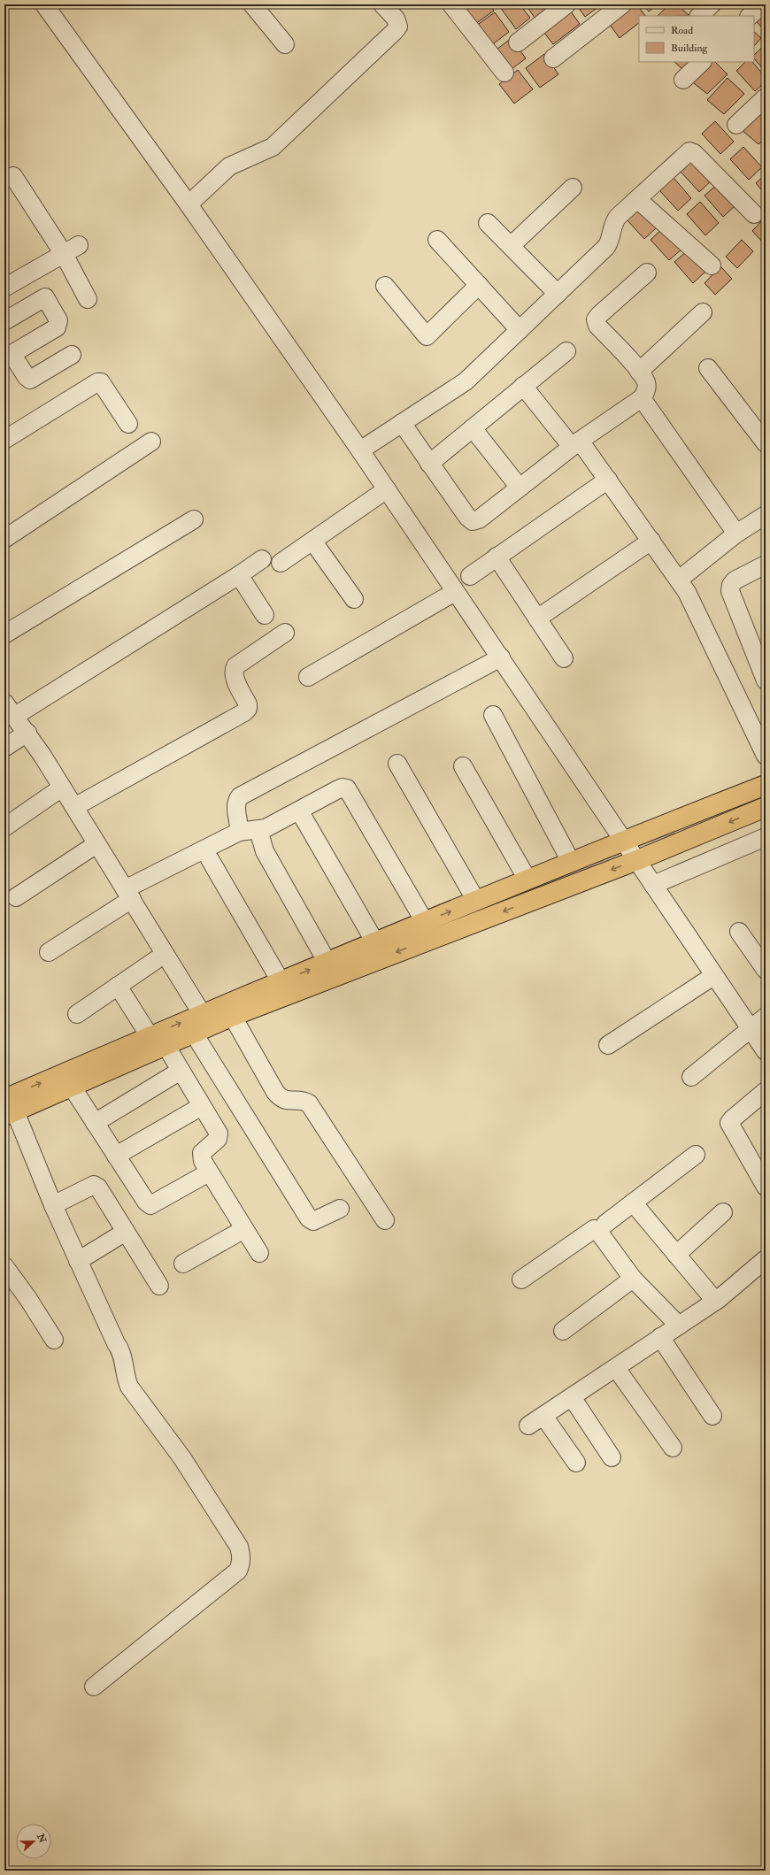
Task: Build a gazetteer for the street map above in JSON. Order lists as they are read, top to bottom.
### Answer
{
  "legend": ["Road", "Building"],
  "north": "right"
}
